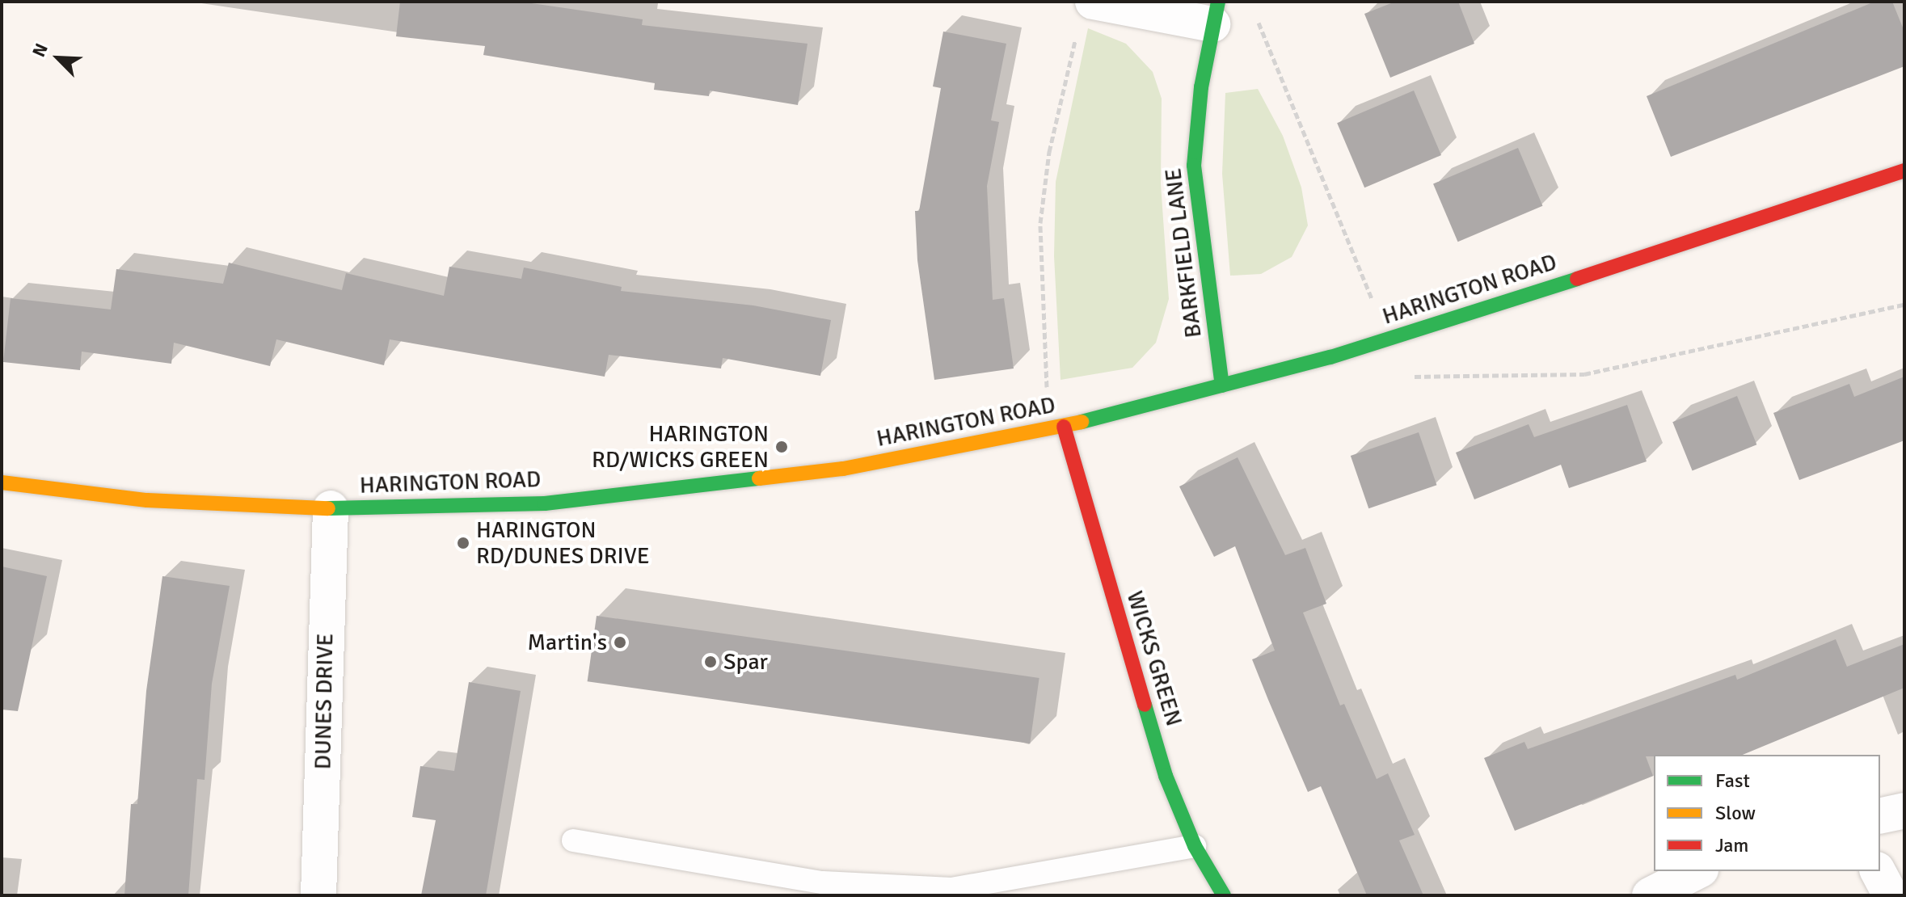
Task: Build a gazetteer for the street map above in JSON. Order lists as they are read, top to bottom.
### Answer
{
  "streets": {
    "street": [
      "BARKFIELD LANE",
      "HARINGTON ROAD",
      "WICKS GREEN",
      "DUNES DRIVE"
    ]
  },
  "crossings": [
    ["BARKFIELD LANE", "HARINGTON ROAD"],
    ["HARINGTON ROAD", "WICKS GREEN"],
    ["HARINGTON ROAD", "DUNES DRIVE"]
  ],
  "places": [
    "HARINGTON RD/WICKS GREEN",
    "HARINGTON RD/DUNES DRIVE",
    "Martin's",
    "Spar"
  ],
  "legend": ["Fast", "Slow", "Jam"],
  "north": "top left"
}
